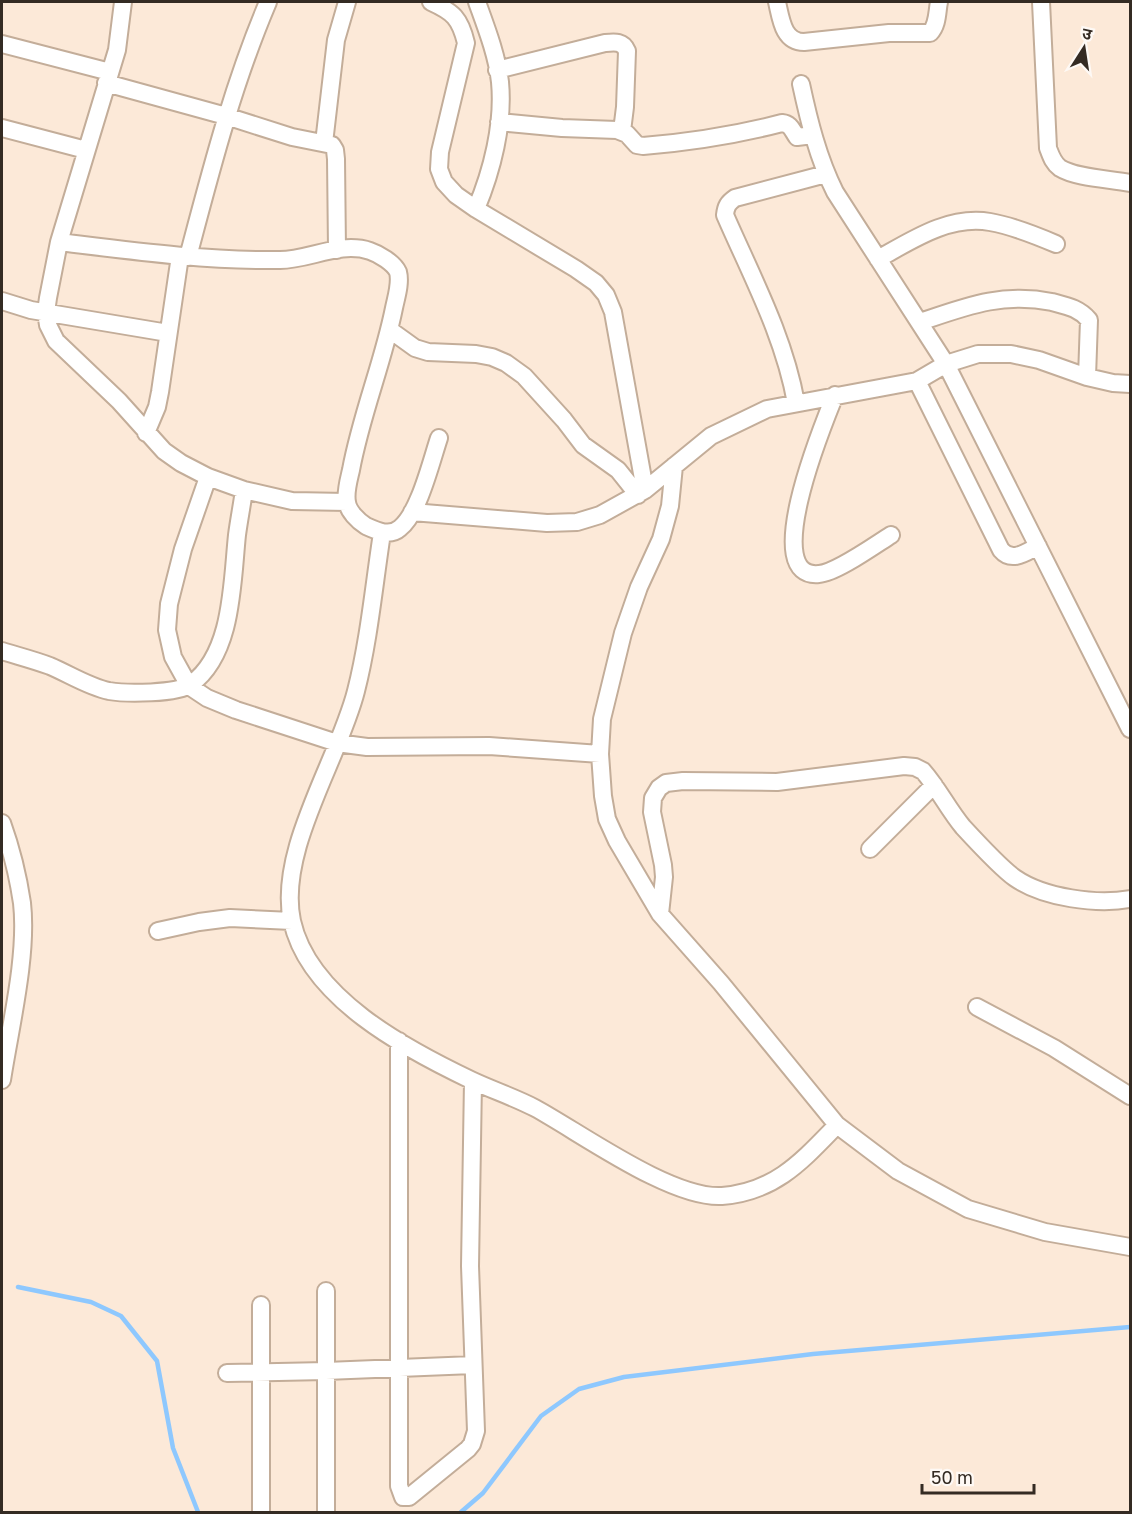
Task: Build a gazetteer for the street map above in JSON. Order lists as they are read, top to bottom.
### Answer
{
  "scale_bar": "50 m",
  "north": "top"
}
